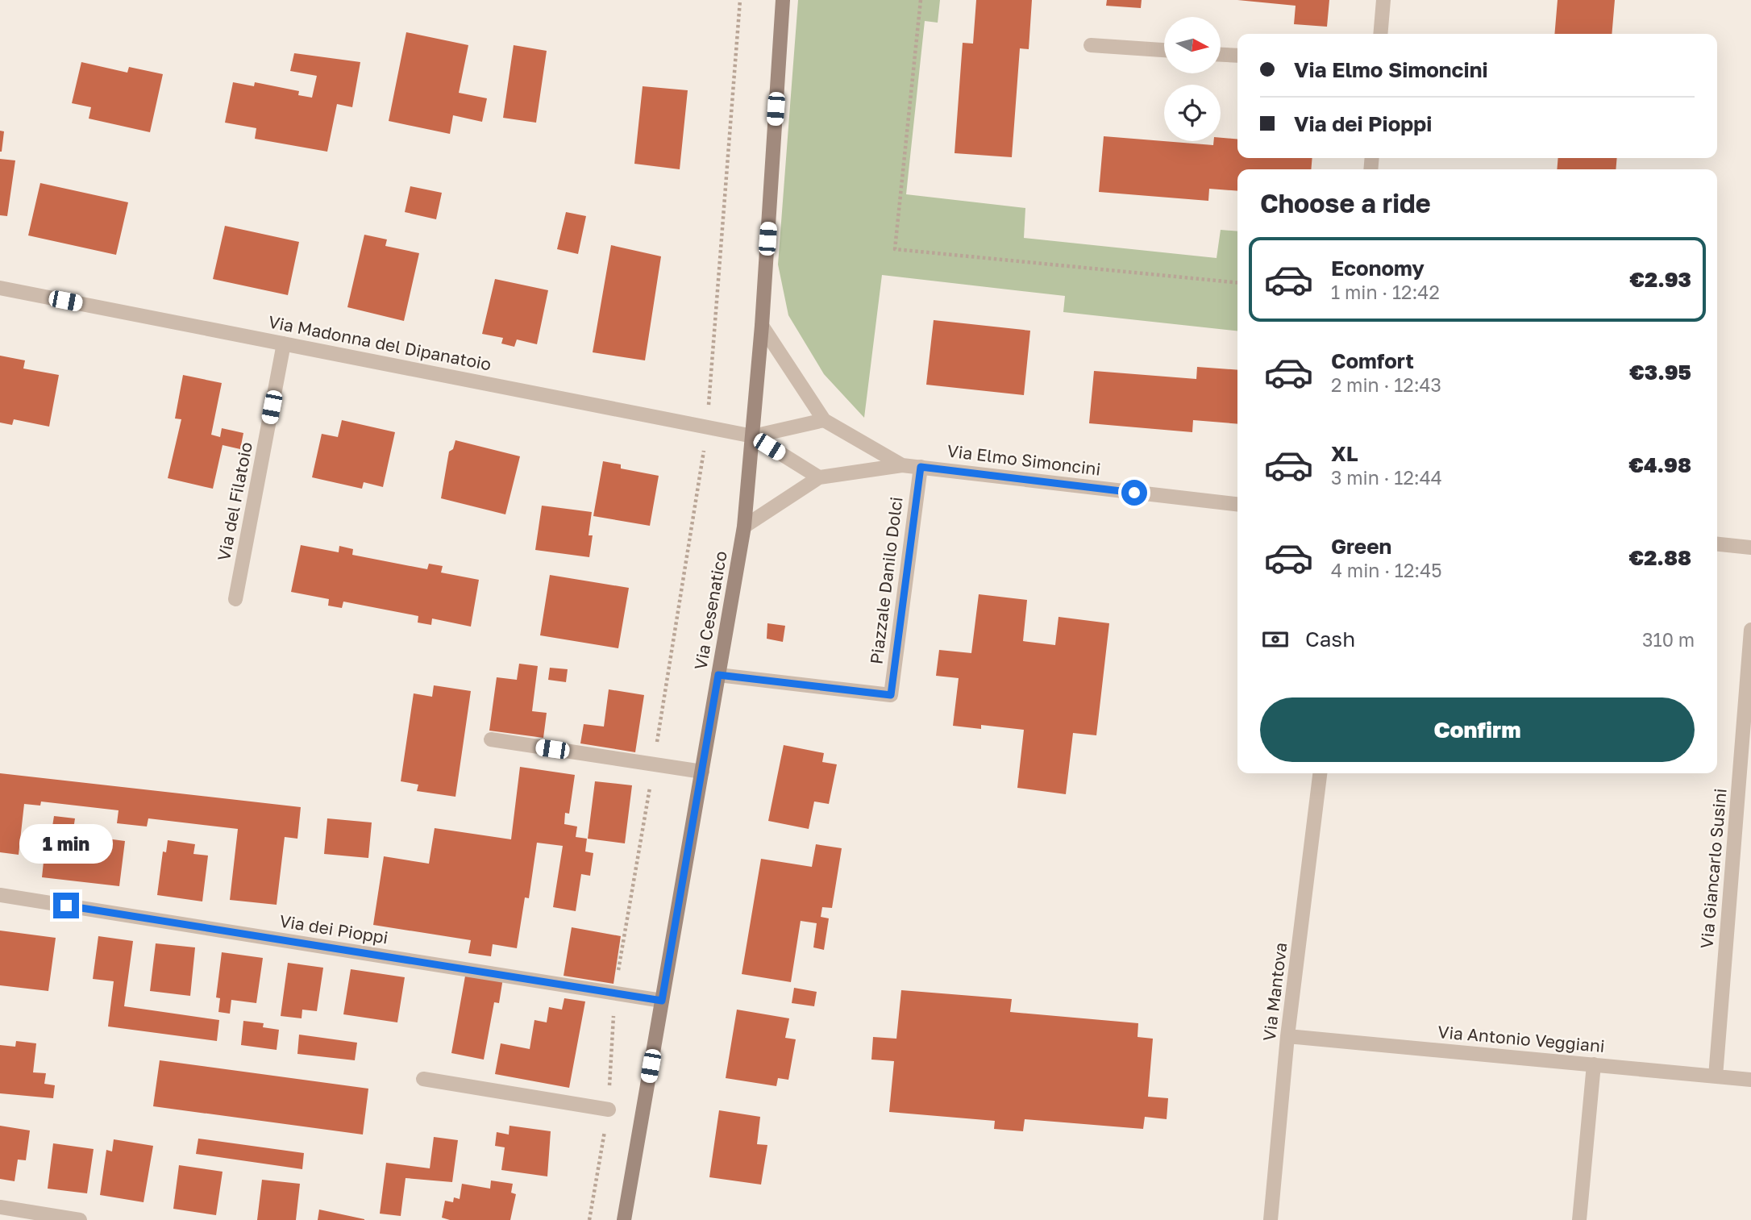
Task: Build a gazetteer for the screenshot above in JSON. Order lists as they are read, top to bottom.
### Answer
{
  "streets": {
    "main road": ["Via Cesenatico"],
    "street": [
      "Via Madonna del Dipanatoio",
      "Via Elmo Simoncini",
      "Via del Filatoio",
      "Piazzale Danilo Dolci",
      "Via Giancarlo Susini",
      "Via dei Pioppi",
      "Via Mantova",
      "Via Antonio Veggiani"
    ]
  },
  "crossings": [
    ["Via Madonna del Dipanatoio", "Via del Filatoio"],
    ["Via Madonna del Dipanatoio", "Via Cesenatico"],
    ["Via Elmo Simoncini", "Piazzale Danilo Dolci"],
    ["Via Elmo Simoncini", "Via Cesenatico"],
    ["Piazzale Danilo Dolci", "Via Cesenatico"],
    ["Via Cesenatico", "Via dei Pioppi"],
    ["Via Giancarlo Susini", "Via Antonio Veggiani"],
    ["Via Mantova", "Via Antonio Veggiani"]
  ],
  "north": "right",
  "page": {
    "banner": ["Via Elmo Simoncini", "Via dei Pioppi"],
    "heading": "Choose a ride",
    "list": [
      {
        "name": "Economy",
        "note": "1 min · 12:42",
        "value": "€2.93"
      },
      {
        "name": "Comfort",
        "note": "2 min · 12:43",
        "value": "€3.95"
      },
      {
        "name": "XL",
        "note": "3 min · 12:44",
        "value": "€4.98"
      },
      {
        "name": "Green",
        "note": "4 min · 12:45",
        "value": "€2.88"
      }
    ],
    "pay": ["Cash", "310 m"],
    "buttons": "Confirm",
    "bubble": "1 min"
  }
}
